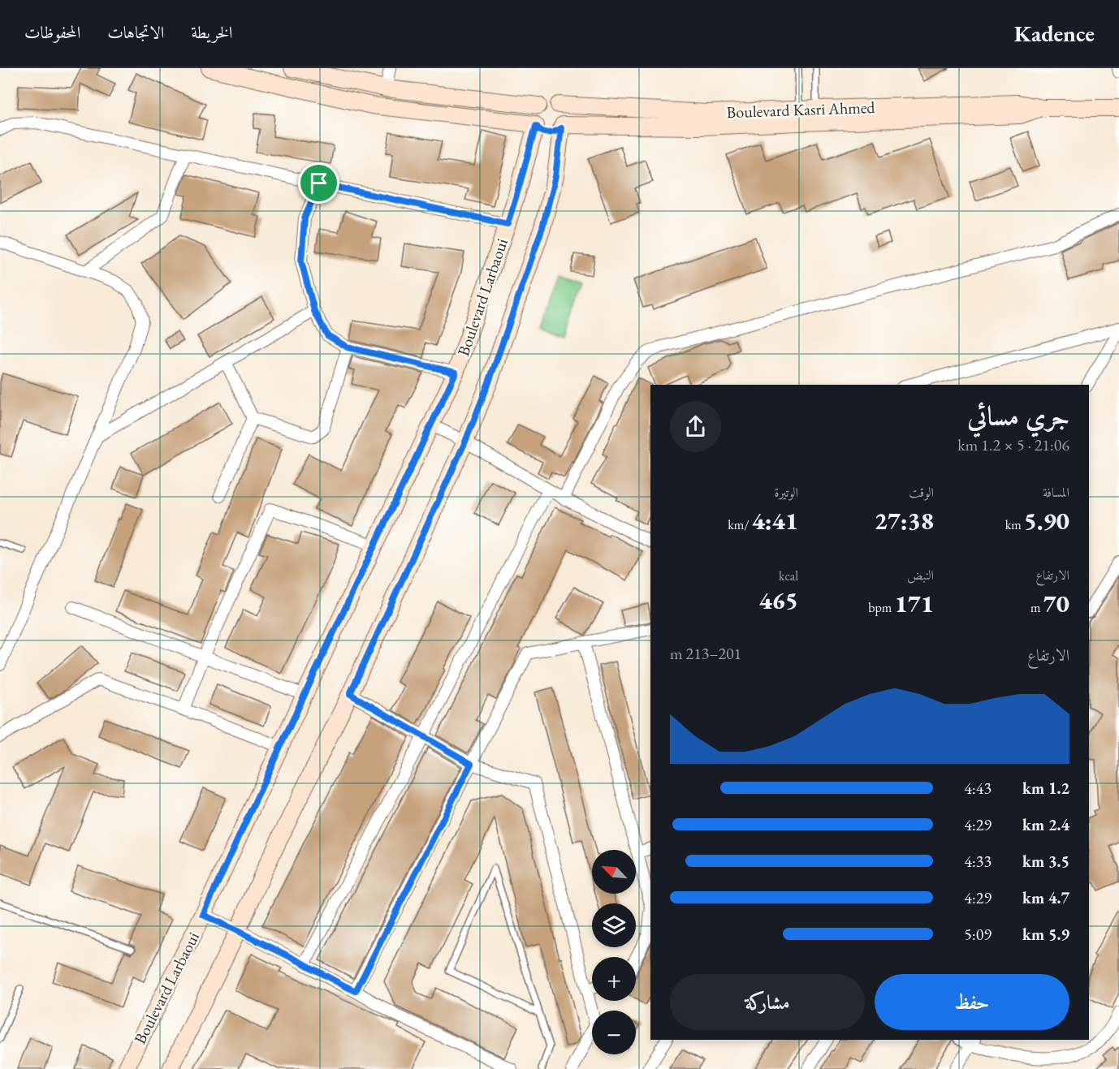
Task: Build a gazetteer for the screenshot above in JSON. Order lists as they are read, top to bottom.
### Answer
{
  "streets": {
    "main road": ["Boulevard Kasri Ahmed", "Boulevard Larbaoui"]
  },
  "crossings": [
    ["Boulevard Kasri Ahmed", "Boulevard Larbaoui"]
  ],
  "north": "top left",
  "page": {
    "header": "Kadence",
    "nav": ["الخريطة", "الاتجاهات", "المحفوظات"],
    "heading": ["جري مسائي", "21:06 · 5 × 1.2 km"],
    "stats": [
      ["المسافة", "5.90 km"],
      ["الوقت", "27:38"],
      ["الوتيرة", "4:41 /km"],
      ["الارتفاع", "70 m"],
      ["النبض", "171 bpm"],
      ["kcal", "465"]
    ],
    "chart": ["الارتفاع", "201–213 m"],
    "list": [
      {
        "name": "1.2 km",
        "note": "4:43"
      },
      {
        "name": "2.4 km",
        "note": "4:29"
      },
      {
        "name": "3.5 km",
        "note": "4:33"
      },
      {
        "name": "4.7 km",
        "note": "4:29"
      },
      {
        "name": "5.9 km",
        "note": "5:09"
      }
    ],
    "map_buttons": ["+", "−"],
    "buttons": ["حفظ", "مشاركة"]
  }
}
